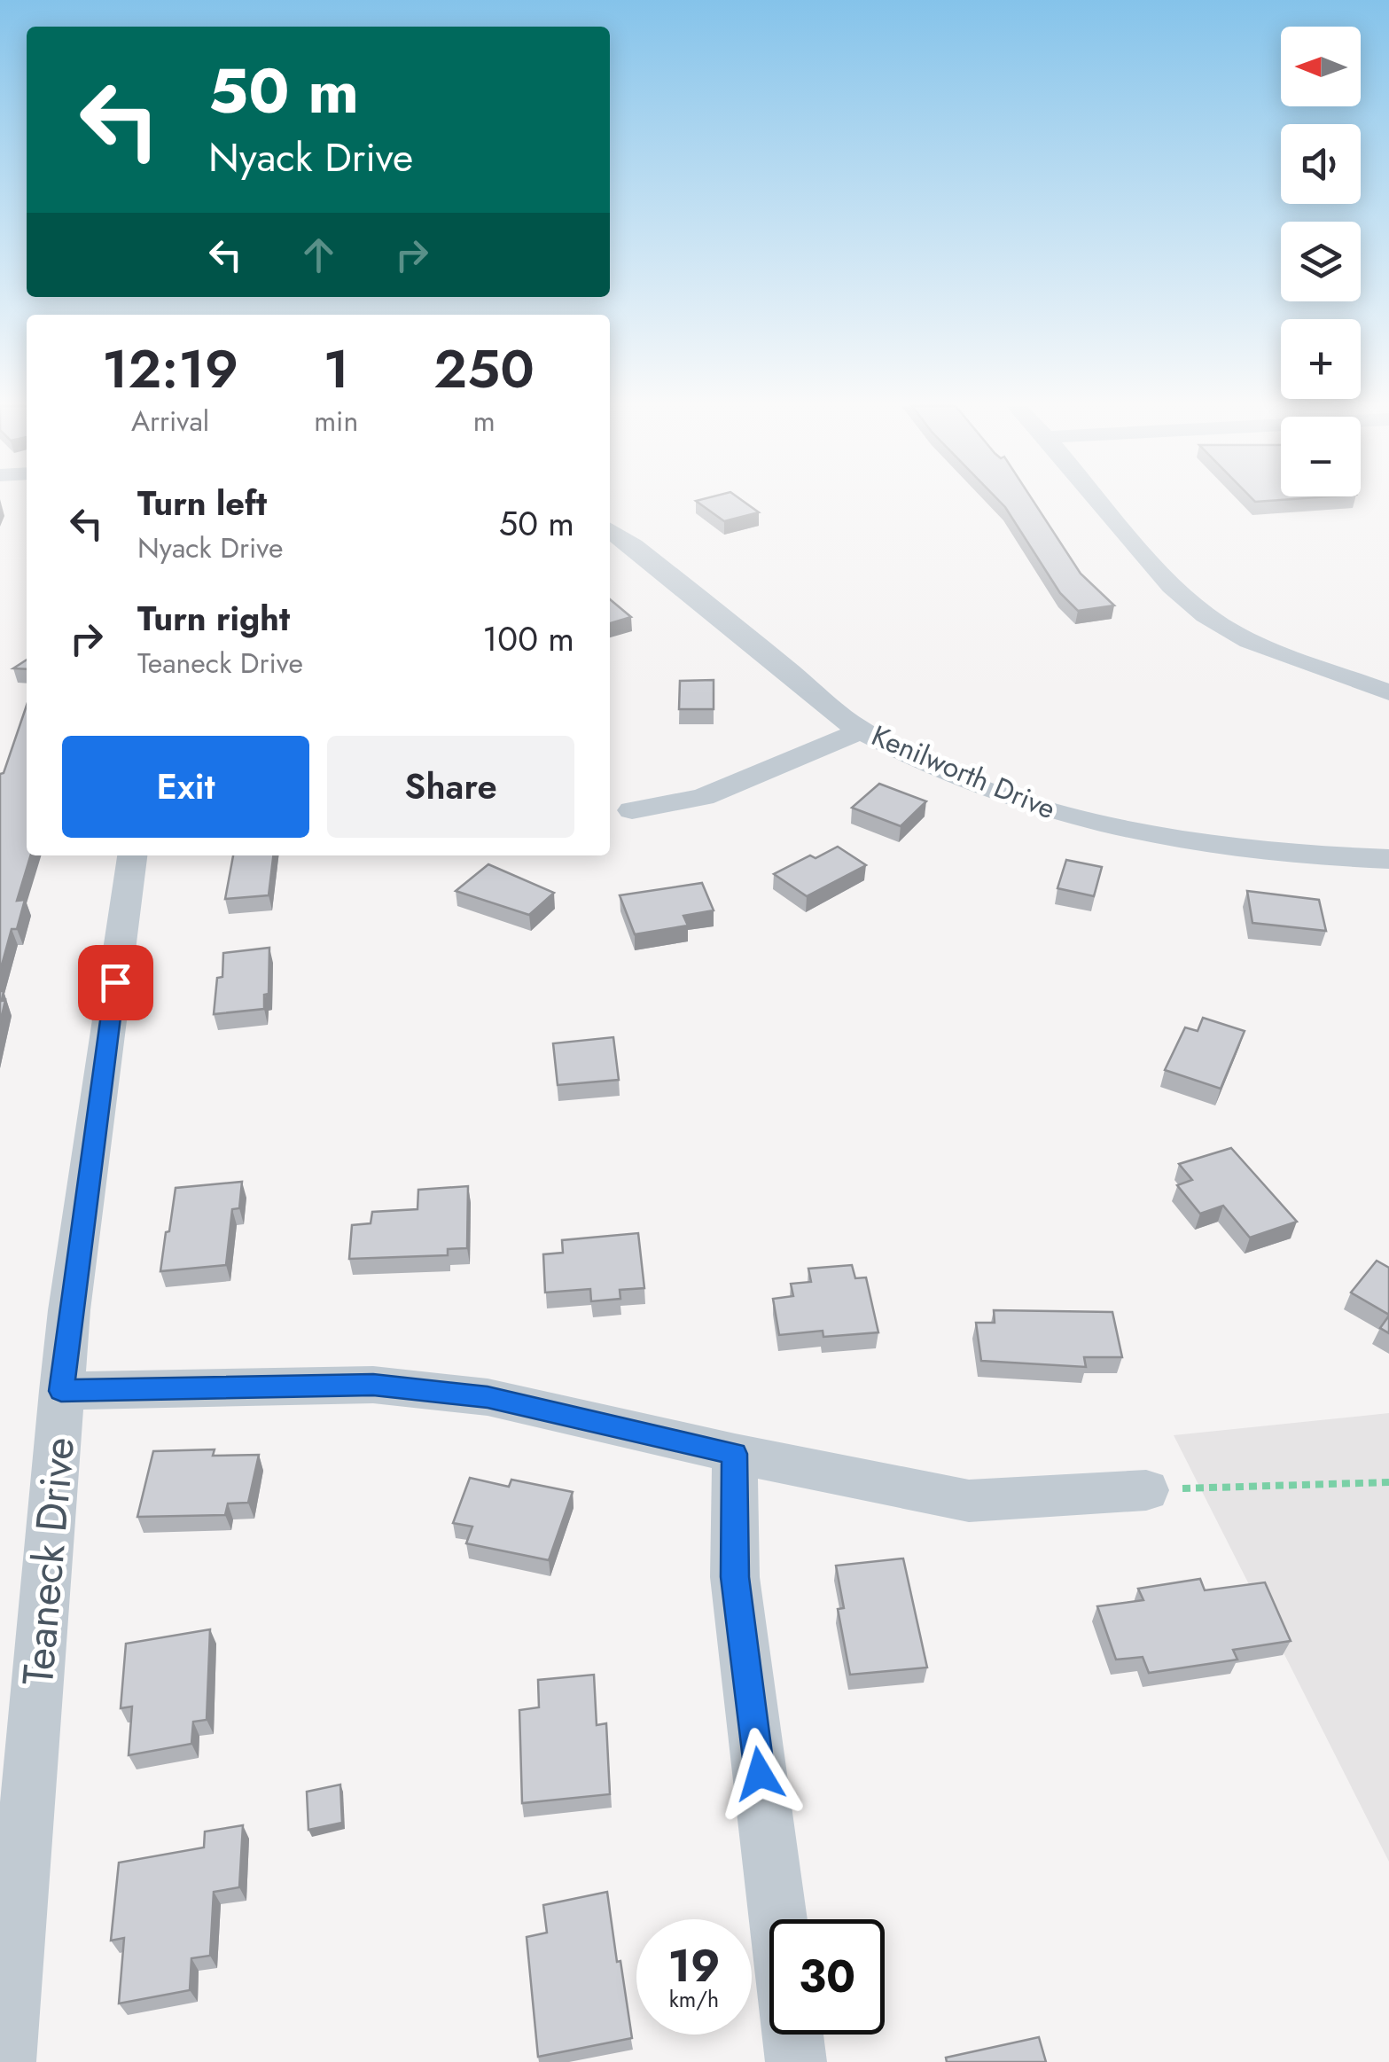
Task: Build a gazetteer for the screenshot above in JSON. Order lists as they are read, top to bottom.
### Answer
{
  "streets": {
    "street": ["Kenilworth Drive", "Teaneck Drive"]
  },
  "north": "left",
  "page": {
    "map_buttons": ["+", "−"],
    "turn": ["50 m", "Nyack Drive"],
    "eta": [
      "12:19",
      "Arrival",
      "1",
      "min",
      "250",
      "m"
    ],
    "list": [
      {
        "name": "Turn left",
        "note": "Nyack Drive",
        "value": "50 m"
      },
      {
        "name": "Turn right",
        "note": "Teaneck Drive",
        "value": "100 m"
      }
    ],
    "buttons": ["Exit", "Share"],
    "speed": "19 km/h",
    "limit": "30"
  }
}
